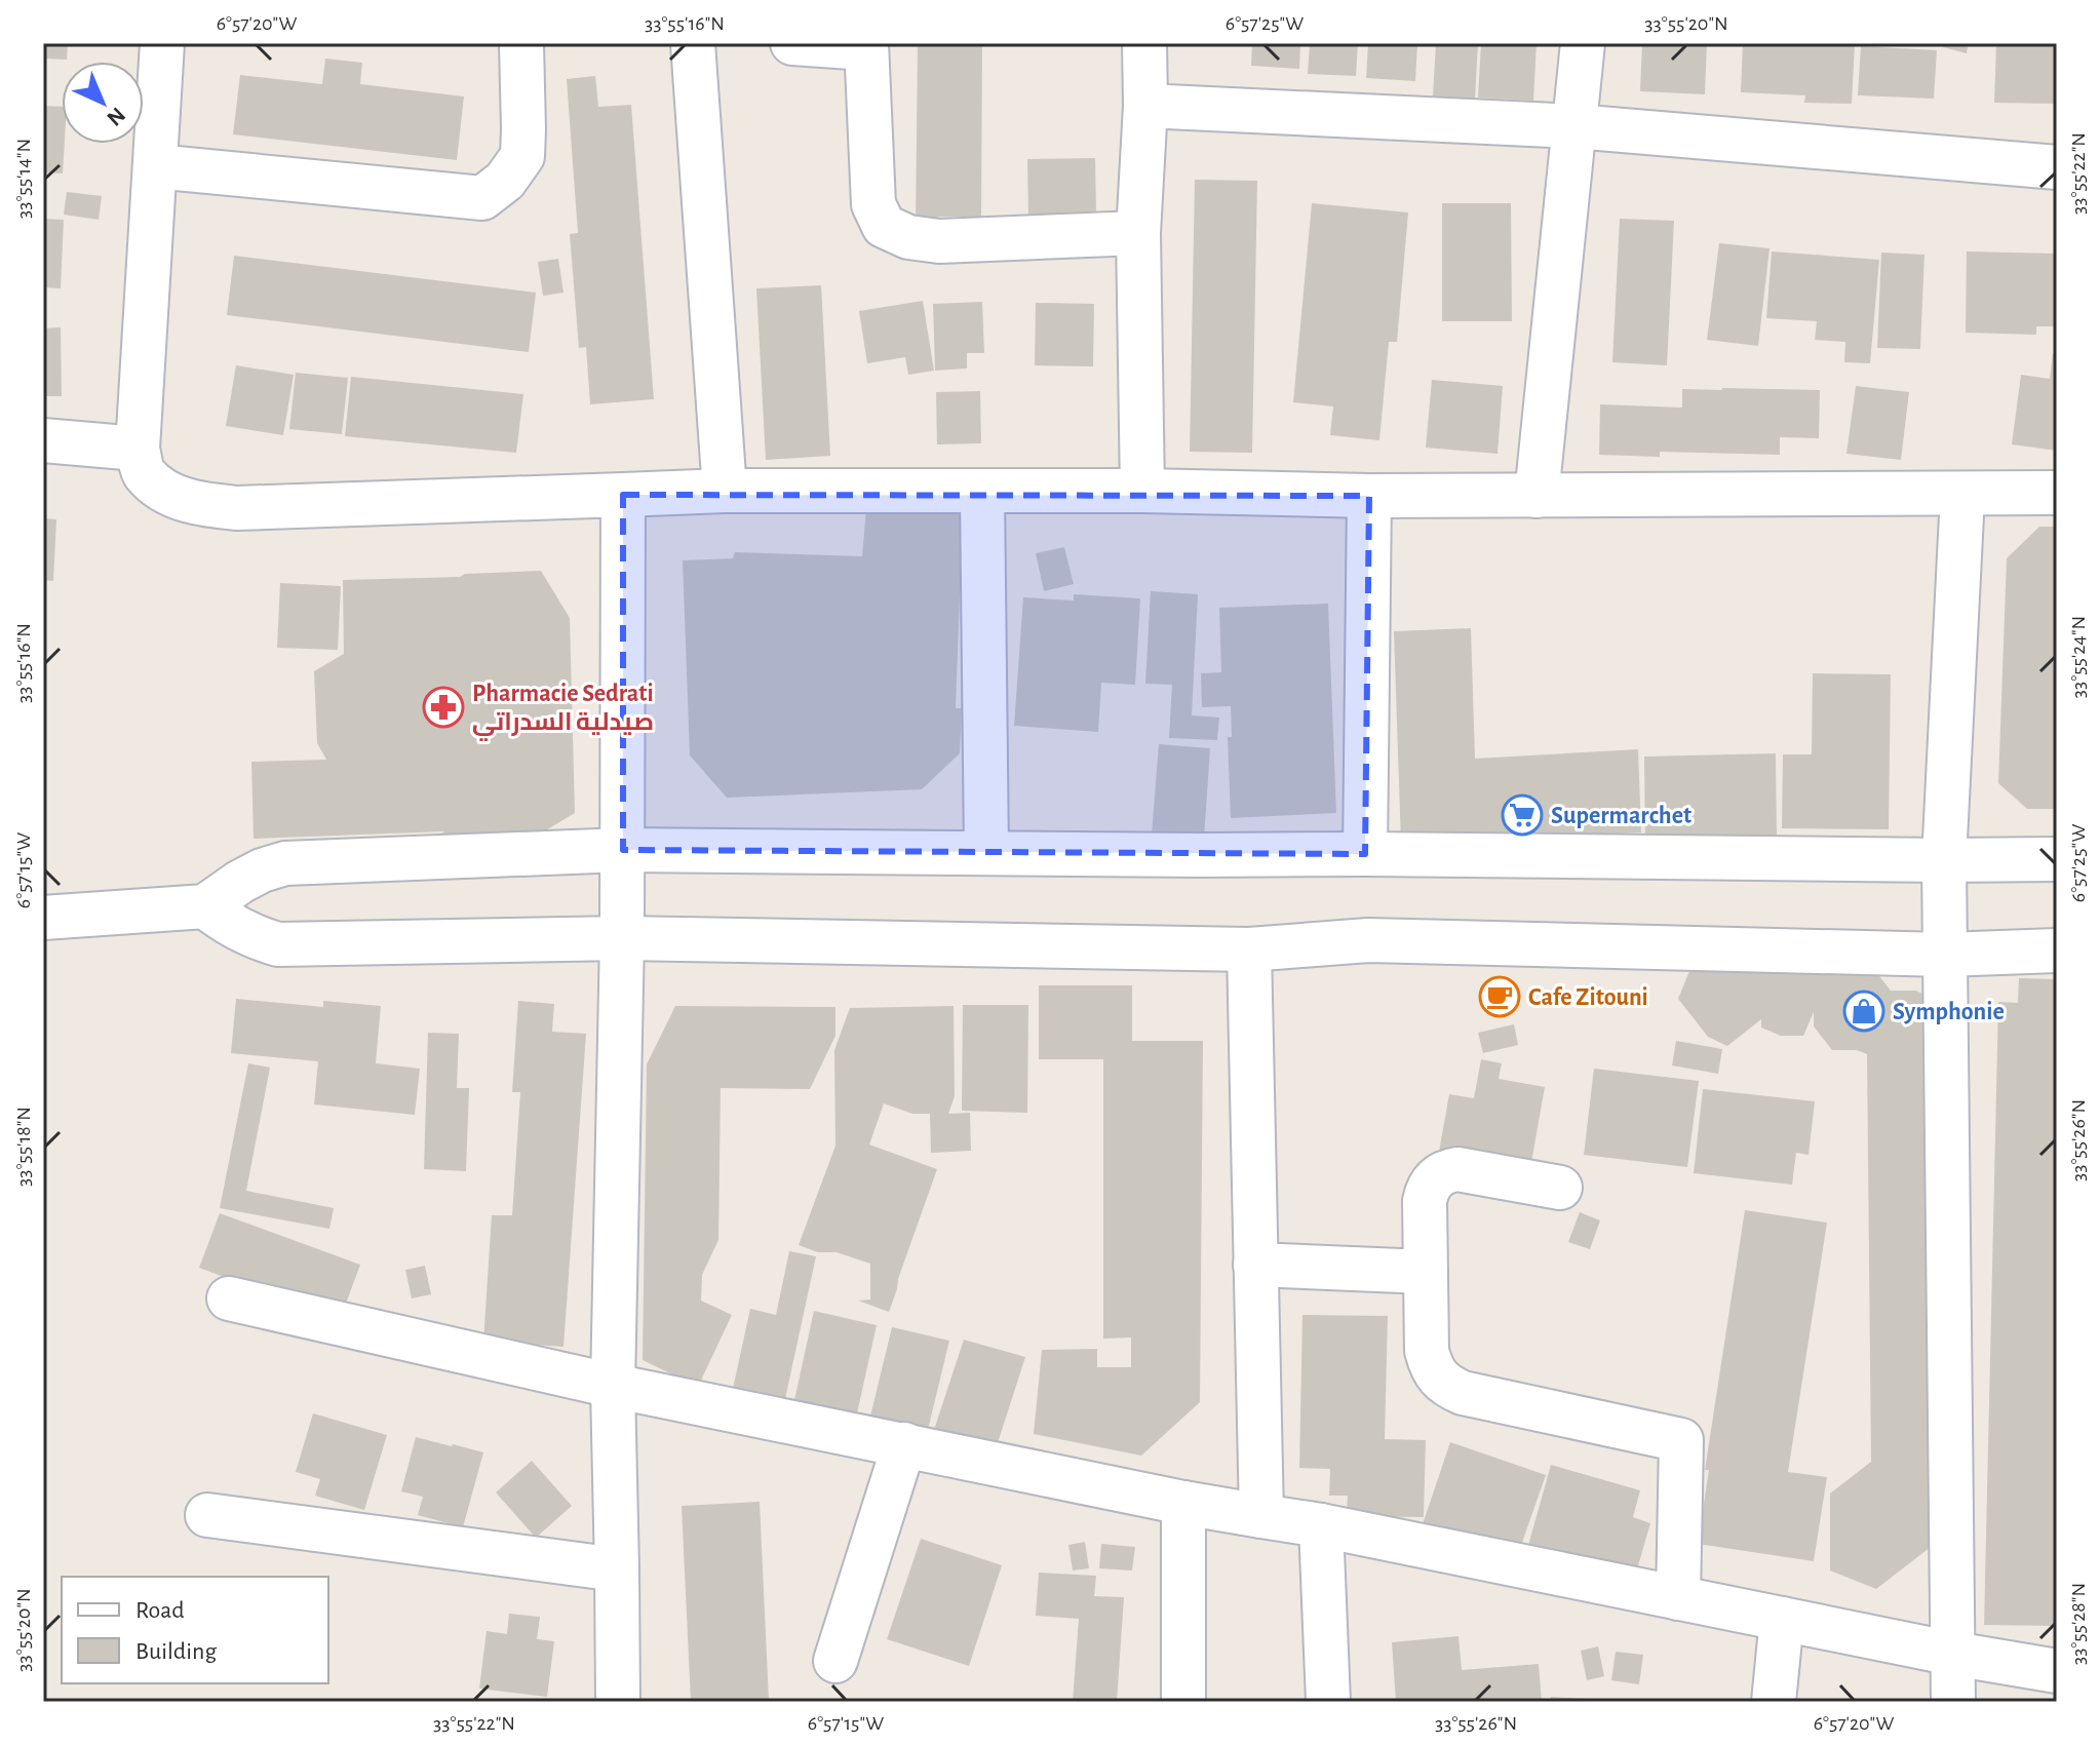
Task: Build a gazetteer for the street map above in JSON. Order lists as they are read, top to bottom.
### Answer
{
  "places": {
    "pharmacy": ["Pharmacie Sedrati صيدلية السدراتي"],
    "supermarket": ["Supermarchet"],
    "cafe": ["Cafe Zitouni"],
    "shop": ["Symphonie"]
  },
  "legend": ["Road", "Building"],
  "north": "bottom right",
  "coordinates": [
    "6°57'20\"W",
    "33°55'16\"N",
    "6°57'25\"W",
    "33°55'20\"N",
    "33°55'22\"N",
    "33°55'14\"N",
    "33°55'24\"N",
    "6°57'15\"W",
    "33°55'26\"N",
    "33°55'18\"N",
    "33°55'28\"N"
  ]
}
